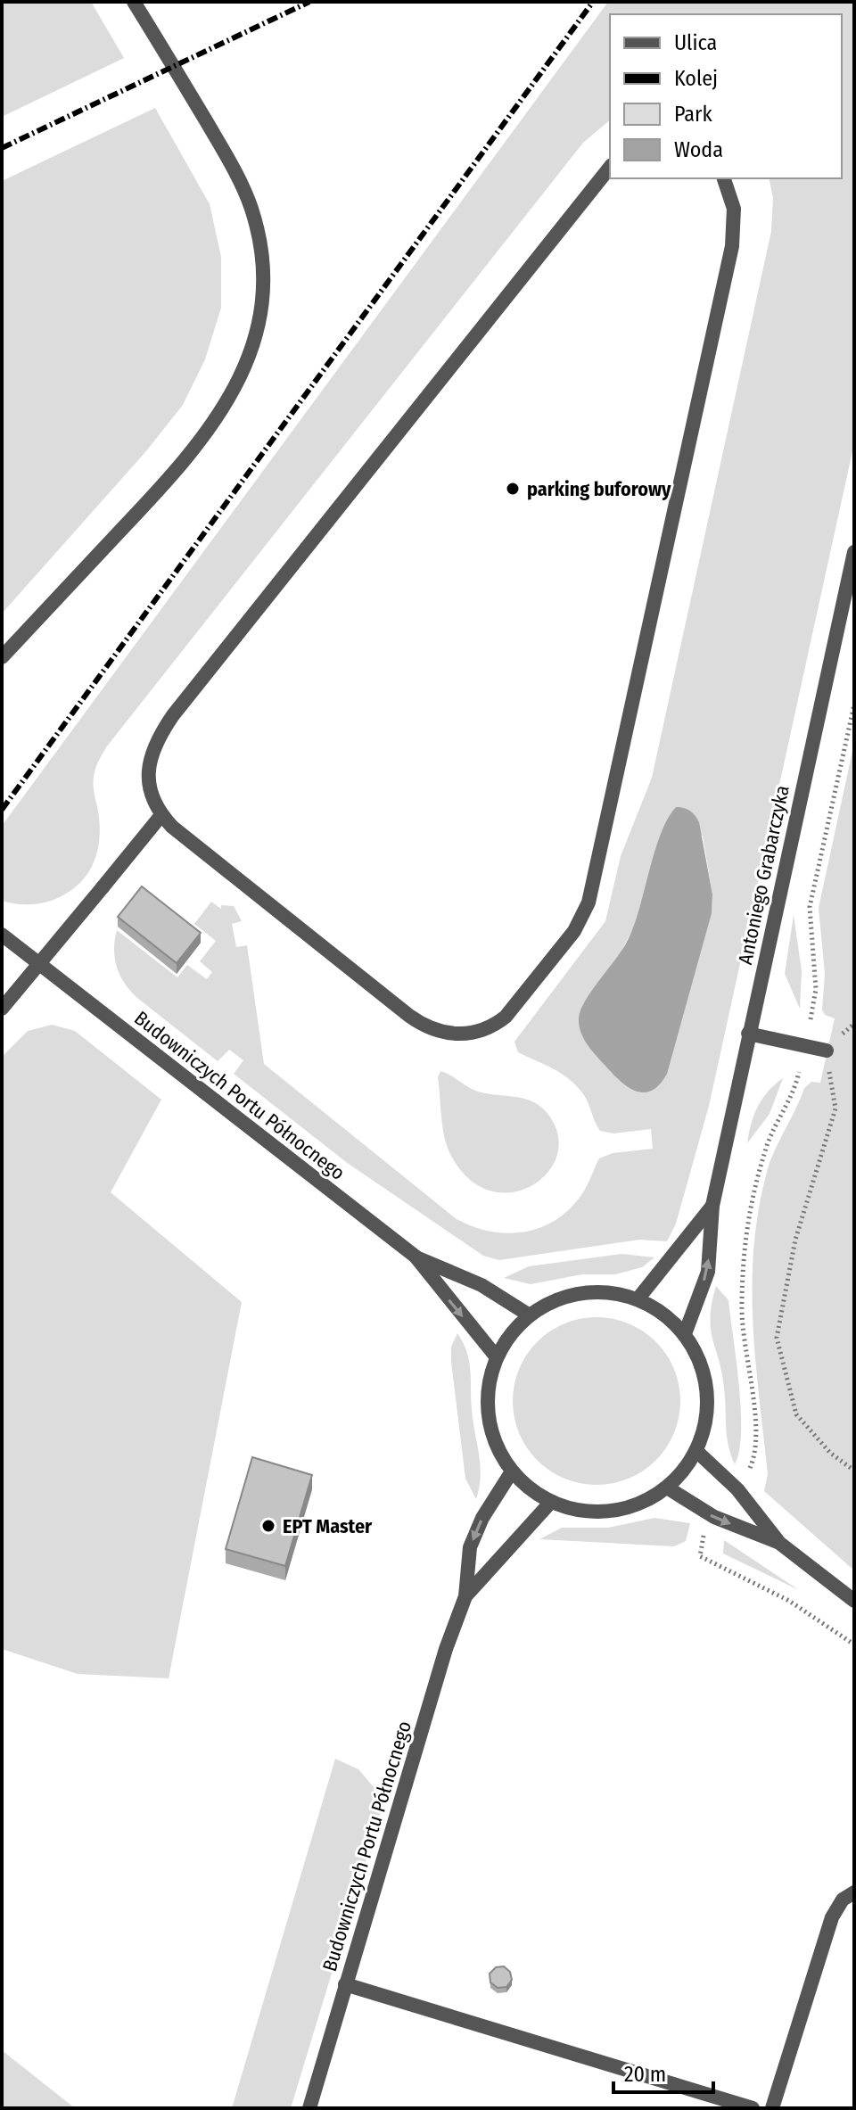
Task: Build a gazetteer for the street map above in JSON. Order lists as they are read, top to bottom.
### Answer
{
  "streets": {
    "street": ["Antoniego Grabarczyka", "Budowniczych Portu Północnego"]
  },
  "crossings": [
    ["Antoniego Grabarczyka", "Budowniczych Portu Północnego"]
  ],
  "places": ["parking buforowy", "EPT Master"],
  "legend": [
    "Ulica",
    "Kolej",
    "Park",
    "Woda"
  ],
  "scale_bar": "20 m"
}
